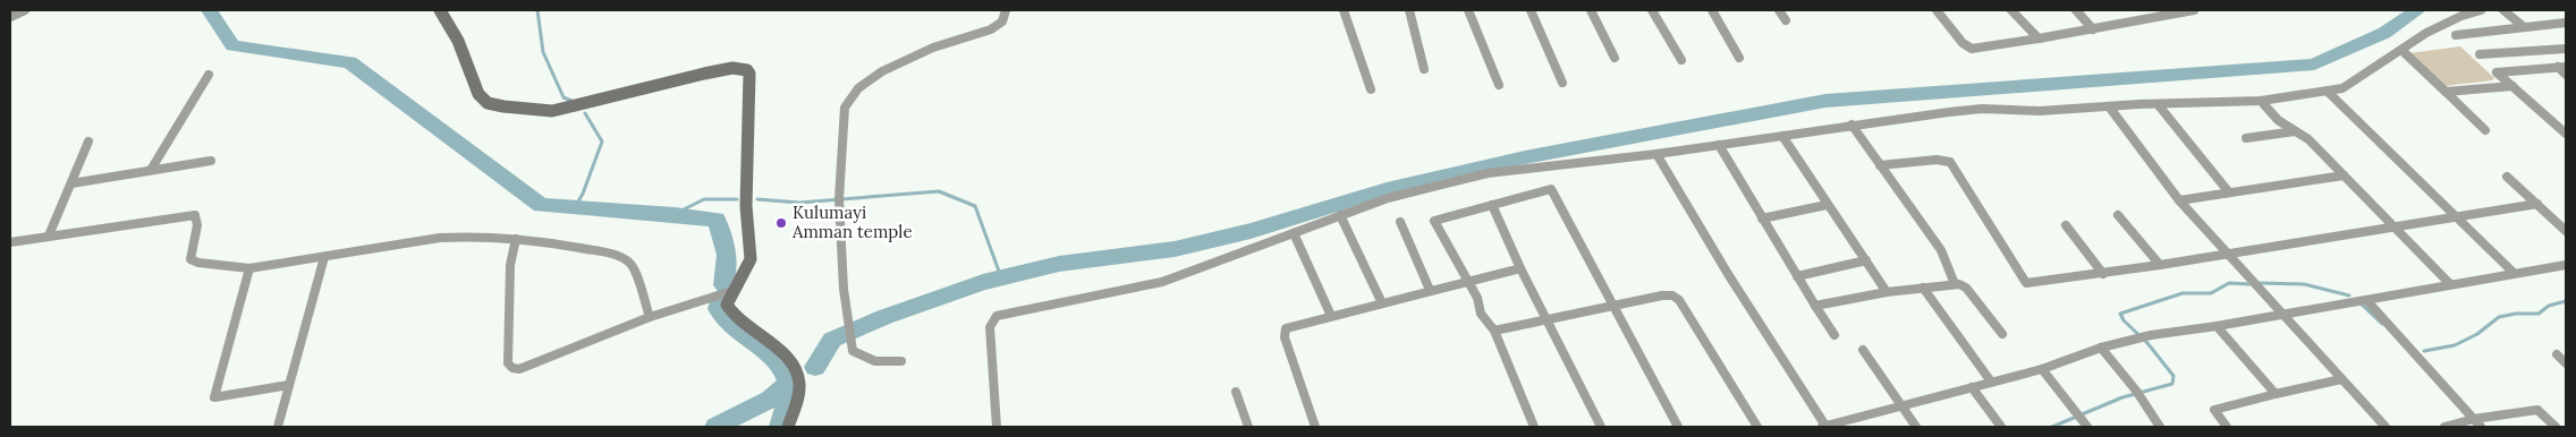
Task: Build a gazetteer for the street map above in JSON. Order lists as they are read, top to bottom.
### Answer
{
  "places": ["Kulumayi Amman temple"]
}
